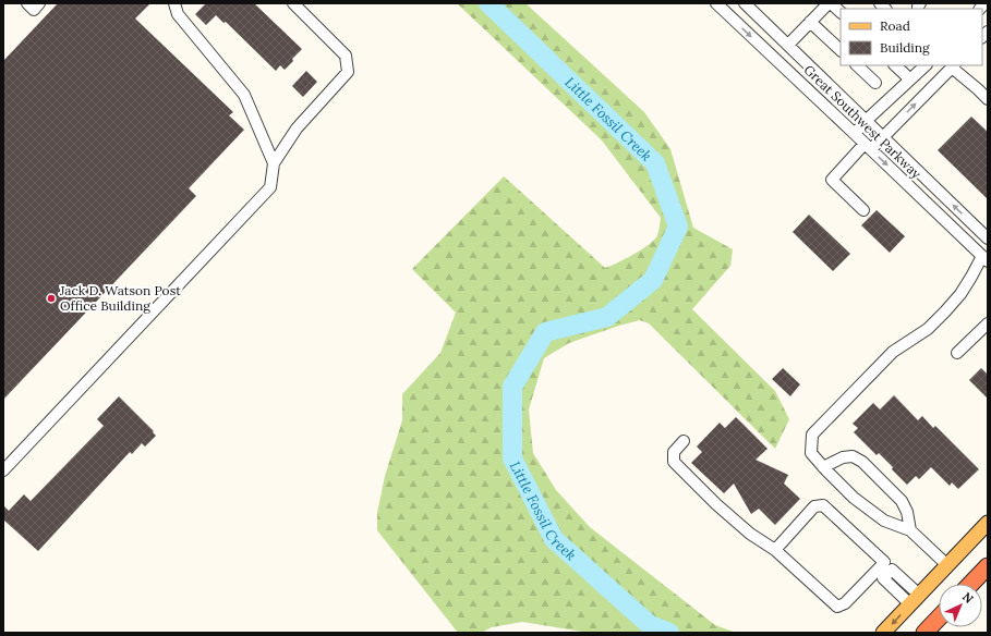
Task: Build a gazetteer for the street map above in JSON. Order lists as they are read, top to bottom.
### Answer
{
  "streets": {
    "street": ["Great Southwest Parkway"]
  },
  "water": ["Little Fossil Creek"],
  "places": ["Jack D. Watson Post Office Building"],
  "legend": ["Road", "Building"],
  "north": "top right"
}
